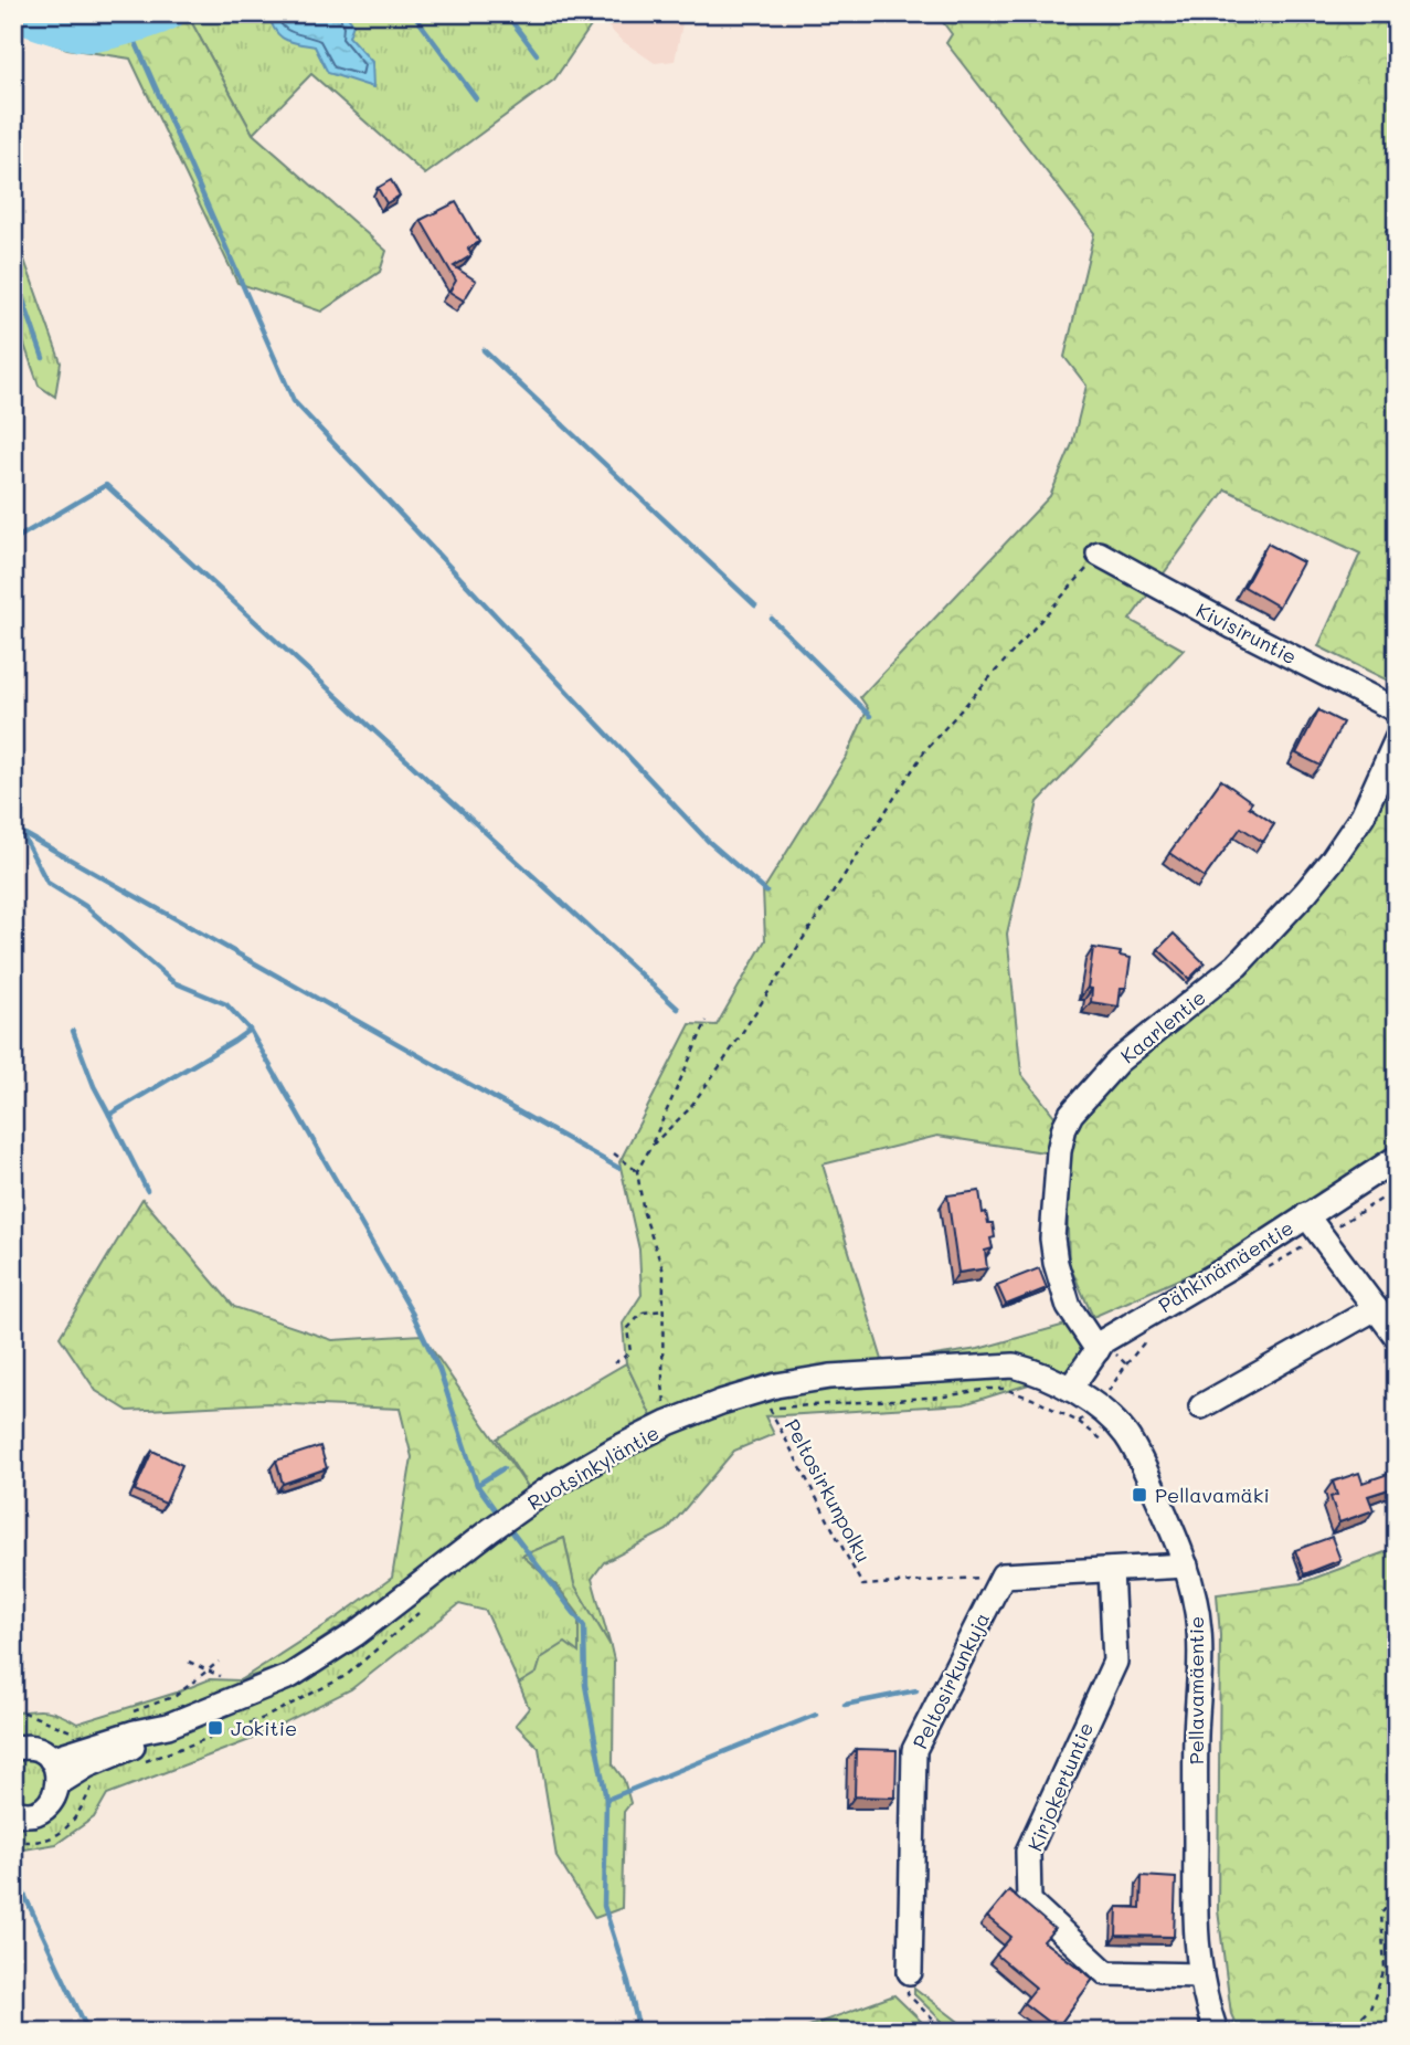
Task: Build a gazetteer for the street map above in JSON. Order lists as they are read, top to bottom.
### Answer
{
  "streets": {
    "street": [
      "Kivisiruntie",
      "Kaarlentie",
      "Pähkinämäentie",
      "Ruotsinkyläntie",
      "Peltosirkunkuja",
      "Pellavamäentie",
      "Kirjokertuntie"
    ],
    "path": ["Peltosirkunpolku"]
  },
  "crossings": [
    ["Kaarlentie", "Pähkinämäentie"],
    ["Pähkinämäentie", "Ruotsinkyläntie"],
    ["Pähkinämäentie", "Pellavamäentie"],
    ["Ruotsinkyläntie", "Pellavamäentie"],
    ["Peltosirkunpolku", "Peltosirkunkuja"],
    ["Peltosirkunpolku", "Pellavamäentie"],
    ["Pellavamäentie", "Kirjokertuntie"]
  ],
  "places": {
    "transit": ["Pellavamäki", "Jokitie"]
  }
}
